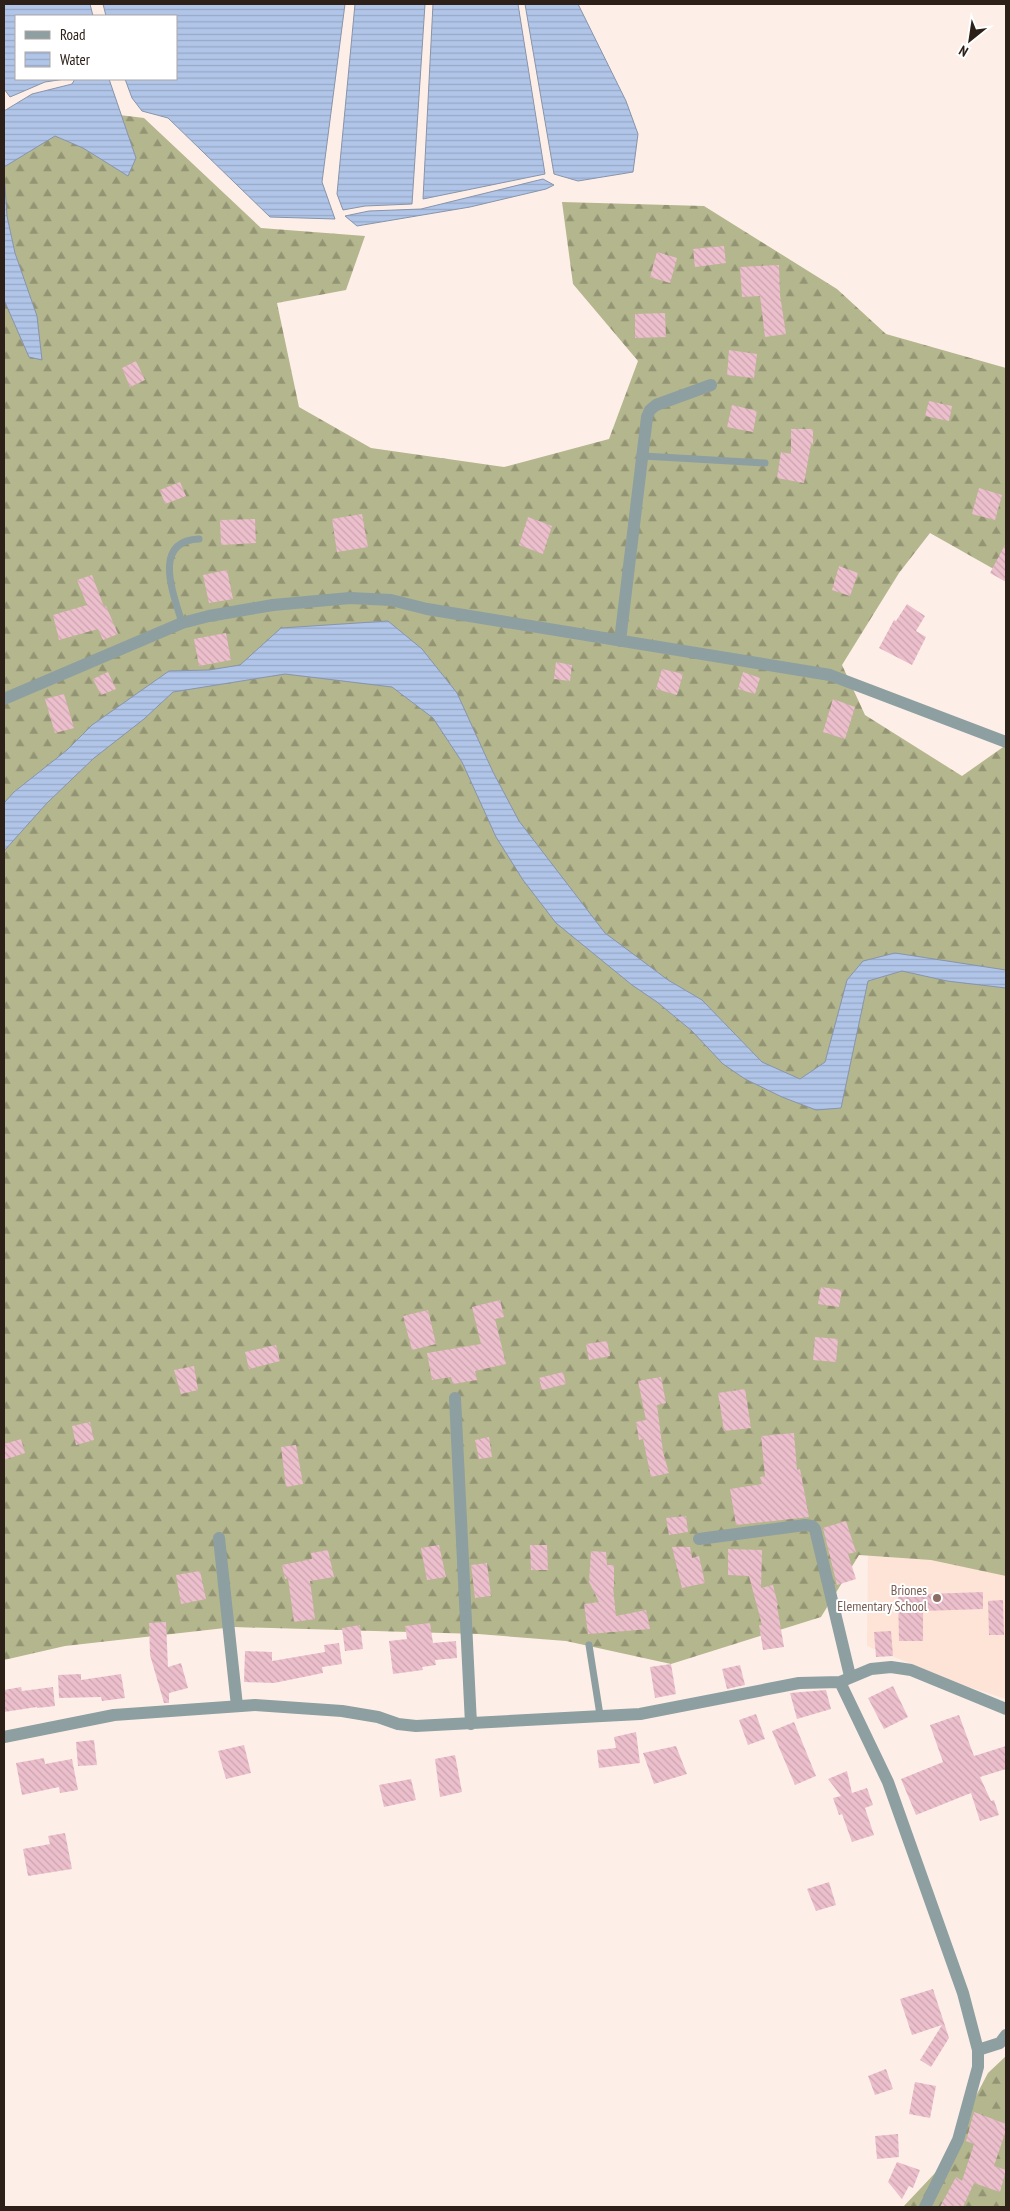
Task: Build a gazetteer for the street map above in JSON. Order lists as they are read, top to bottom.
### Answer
{
  "places": ["Briones Elementary School"],
  "legend": ["Road", "Water"],
  "north": "bottom left"
}
